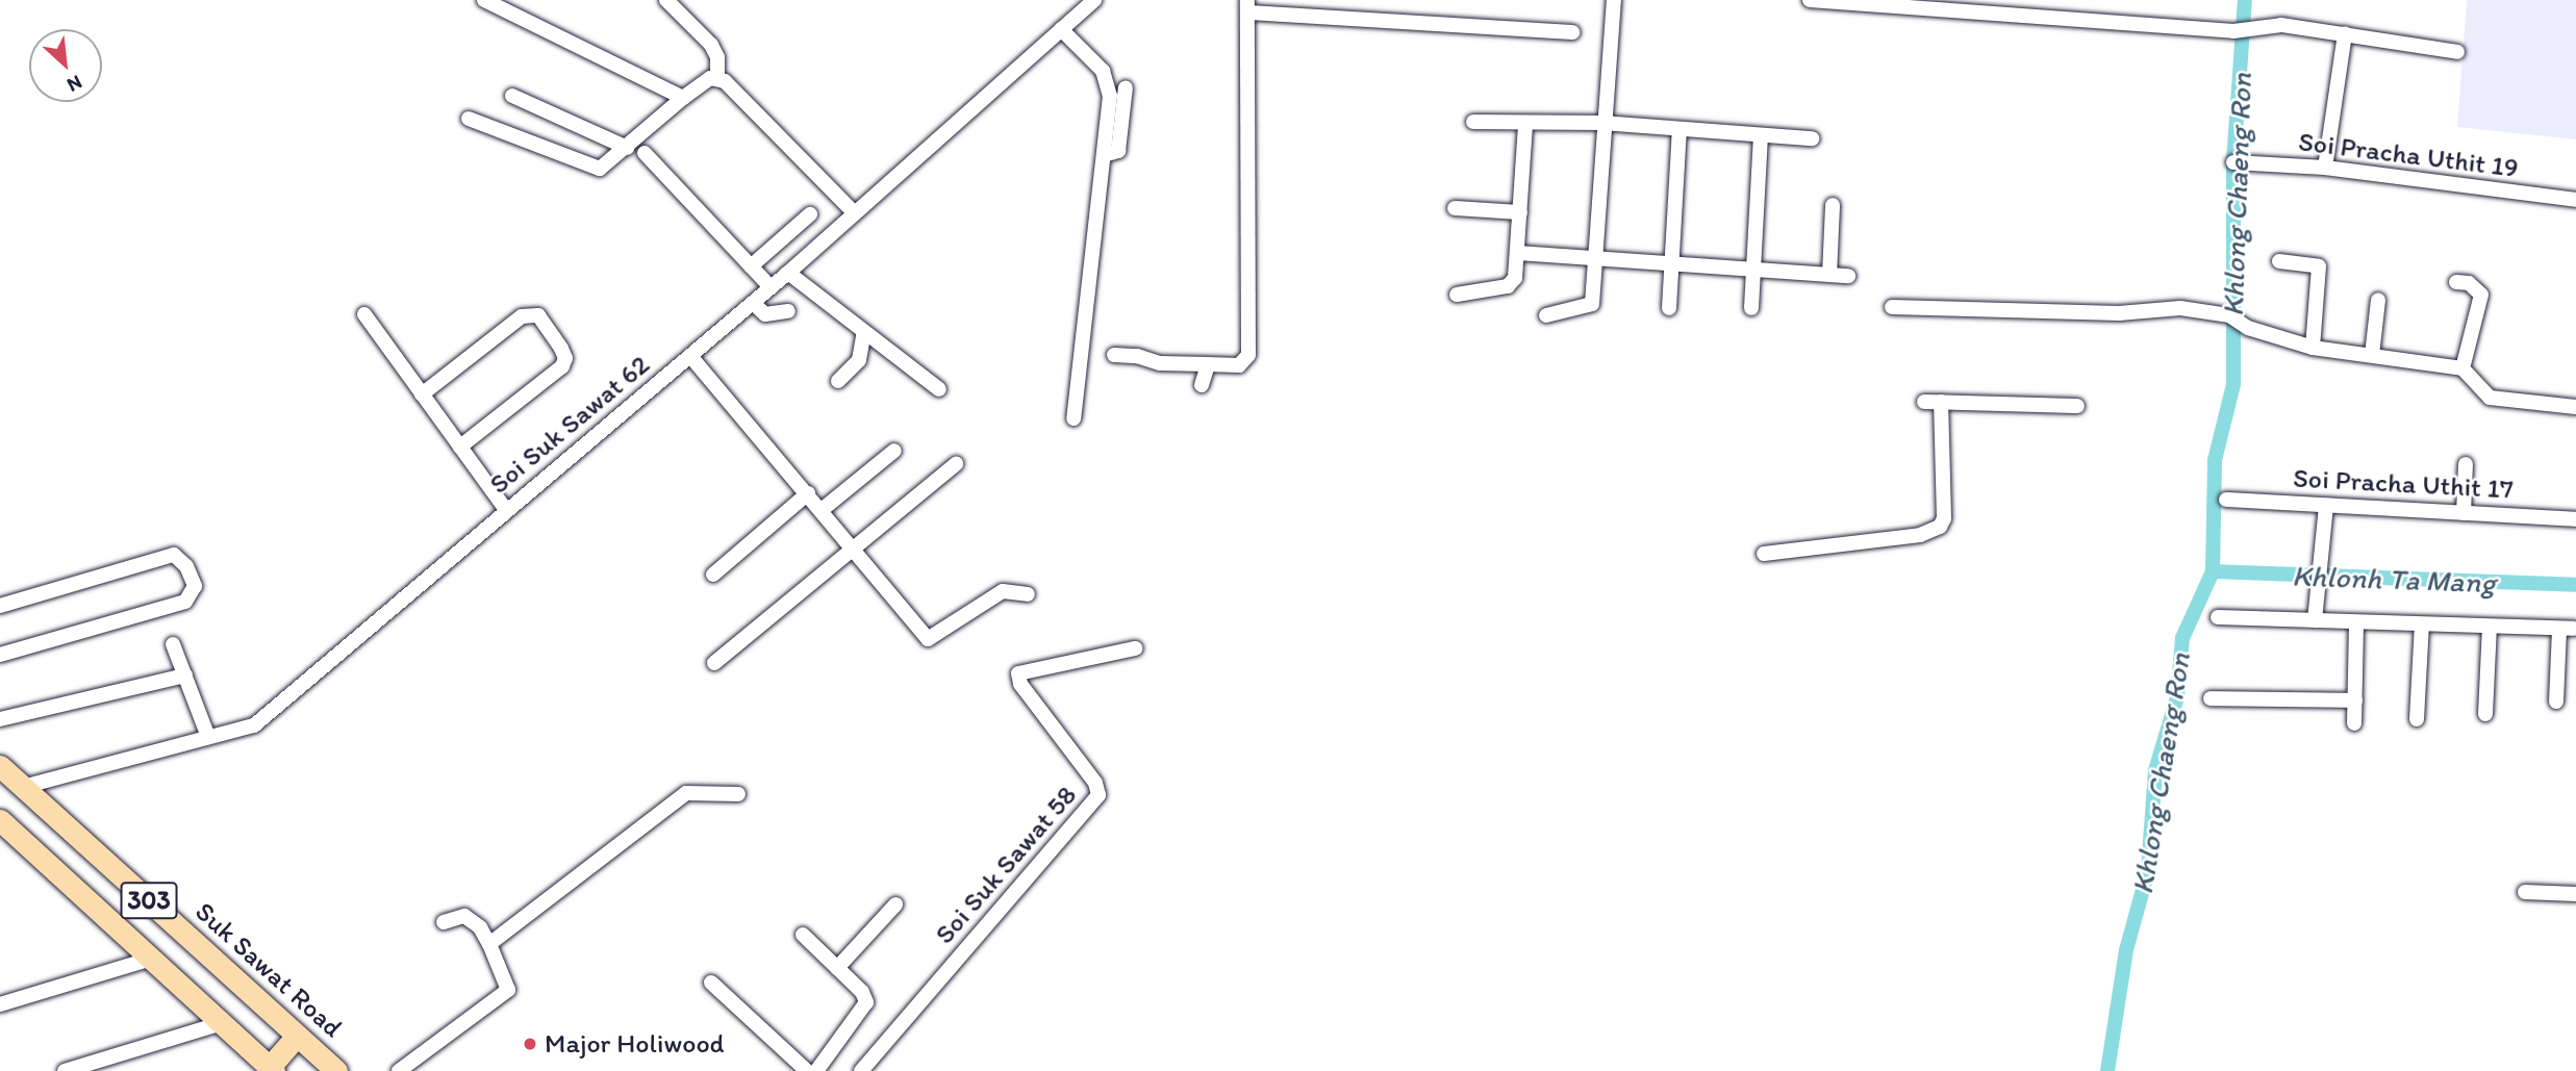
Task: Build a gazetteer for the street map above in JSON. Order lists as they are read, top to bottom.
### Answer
{
  "streets": {
    "main road": ["303", "Suk Sawat Road"],
    "street": [
      "Soi Pracha Uthit 19",
      "Soi Suk Sawat 62",
      "Soi Pracha Uthit 17",
      "Soi Suk Sawat 58"
    ]
  },
  "crossings": [
    ["Soi Suk Sawat 62", "Suk Sawat Road"]
  ],
  "water": ["Khlong Chaeng Ron", "Khlonh Ta Mang"],
  "places": ["Major Holiwood"],
  "north": "bottom right"
}
